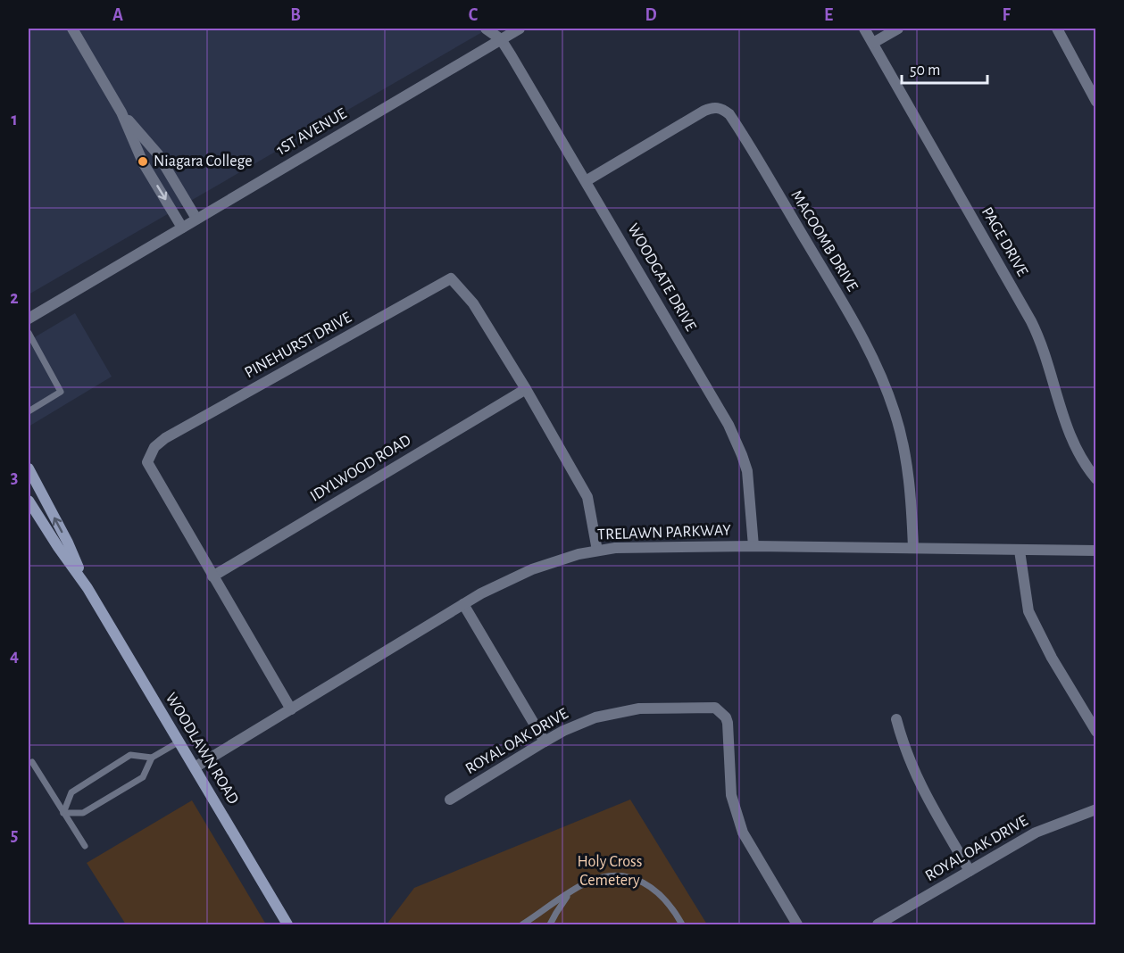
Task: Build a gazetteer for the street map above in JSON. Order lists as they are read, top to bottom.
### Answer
{
  "streets": {
    "main road": ["WOODLAWN ROAD"],
    "street": [
      "1ST AVENUE",
      "MACOOMB DRIVE",
      "PAGE DRIVE",
      "WOODGATE DRIVE",
      "PINEHURST DRIVE",
      "IDYLWOOD ROAD",
      "TRELAWN PARKWAY",
      "ROYAL OAK DRIVE"
    ]
  },
  "crossings": [
    ["1ST AVENUE", "WOODGATE DRIVE"],
    ["MACOOMB DRIVE", "WOODGATE DRIVE"],
    ["MACOOMB DRIVE", "TRELAWN PARKWAY"],
    ["WOODGATE DRIVE", "TRELAWN PARKWAY"],
    ["PINEHURST DRIVE", "IDYLWOOD ROAD"],
    ["PINEHURST DRIVE", "TRELAWN PARKWAY"],
    ["TRELAWN PARKWAY", "WOODLAWN ROAD"]
  ],
  "parks": ["Holy Cross Cemetery"],
  "places": ["Niagara College"],
  "scale_bar": "50 m",
  "grid": {
    "columns": [
      "A",
      "B",
      "C",
      "D",
      "E",
      "F"
    ],
    "rows": [
      "1",
      "2",
      "3",
      "4",
      "5"
    ]
  }
}
